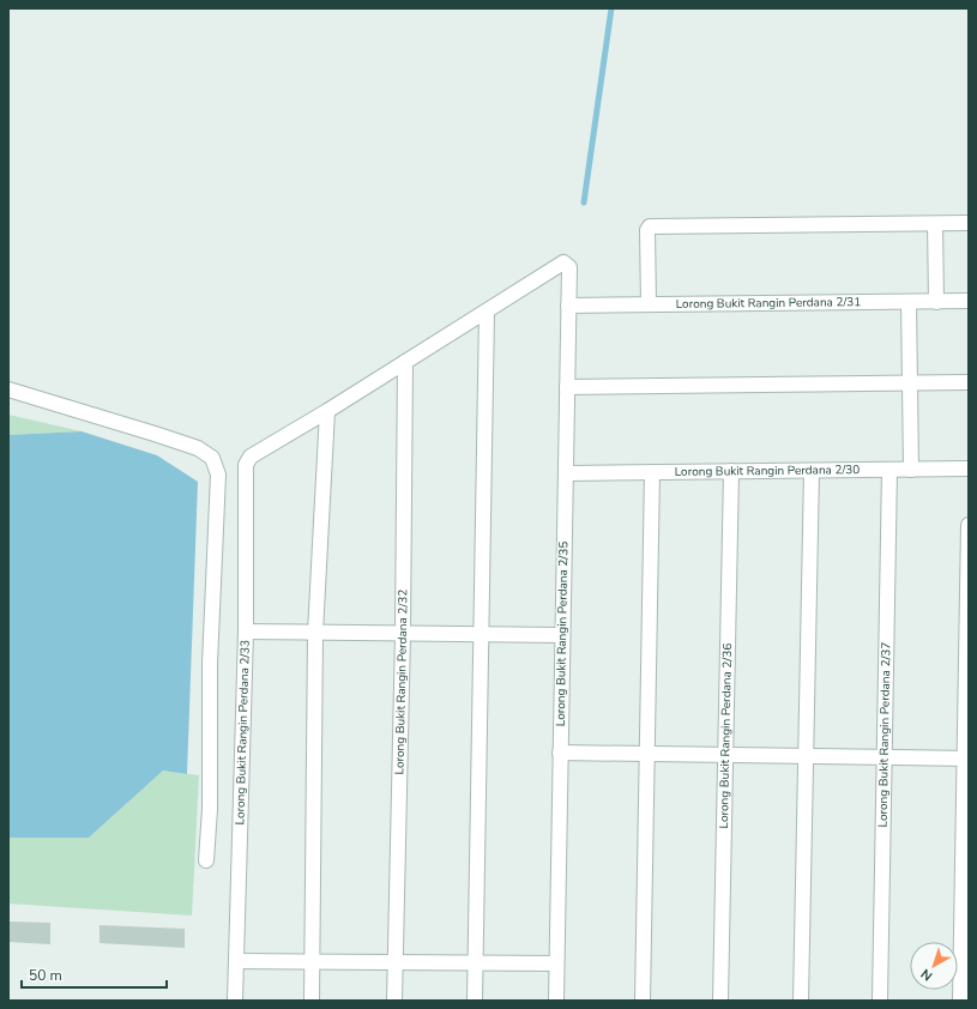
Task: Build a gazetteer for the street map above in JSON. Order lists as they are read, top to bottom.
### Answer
{
  "streets": {
    "street": [
      "Lorong Bukit Rangin Perdana 2/31",
      "Lorong Bukit Rangin Perdana 2/30",
      "Lorong Bukit Rangin Perdana 2/35",
      "Lorong Bukit Rangin Perdana 2/32",
      "Lorong Bukit Rangin Perdana 2/33",
      "Lorong Bukit Rangin Perdana 2/37",
      "Lorong Bukit Rangin Perdana 2/36"
    ]
  },
  "crossings": [
    ["Lorong Bukit Rangin Perdana 2/31", "Lorong Bukit Rangin Perdana 2/35"],
    ["Lorong Bukit Rangin Perdana 2/30", "Lorong Bukit Rangin Perdana 2/35"],
    ["Lorong Bukit Rangin Perdana 2/30", "Lorong Bukit Rangin Perdana 2/37"],
    ["Lorong Bukit Rangin Perdana 2/30", "Lorong Bukit Rangin Perdana 2/36"]
  ],
  "scale_bar": "50 m",
  "north": "bottom left"
}
